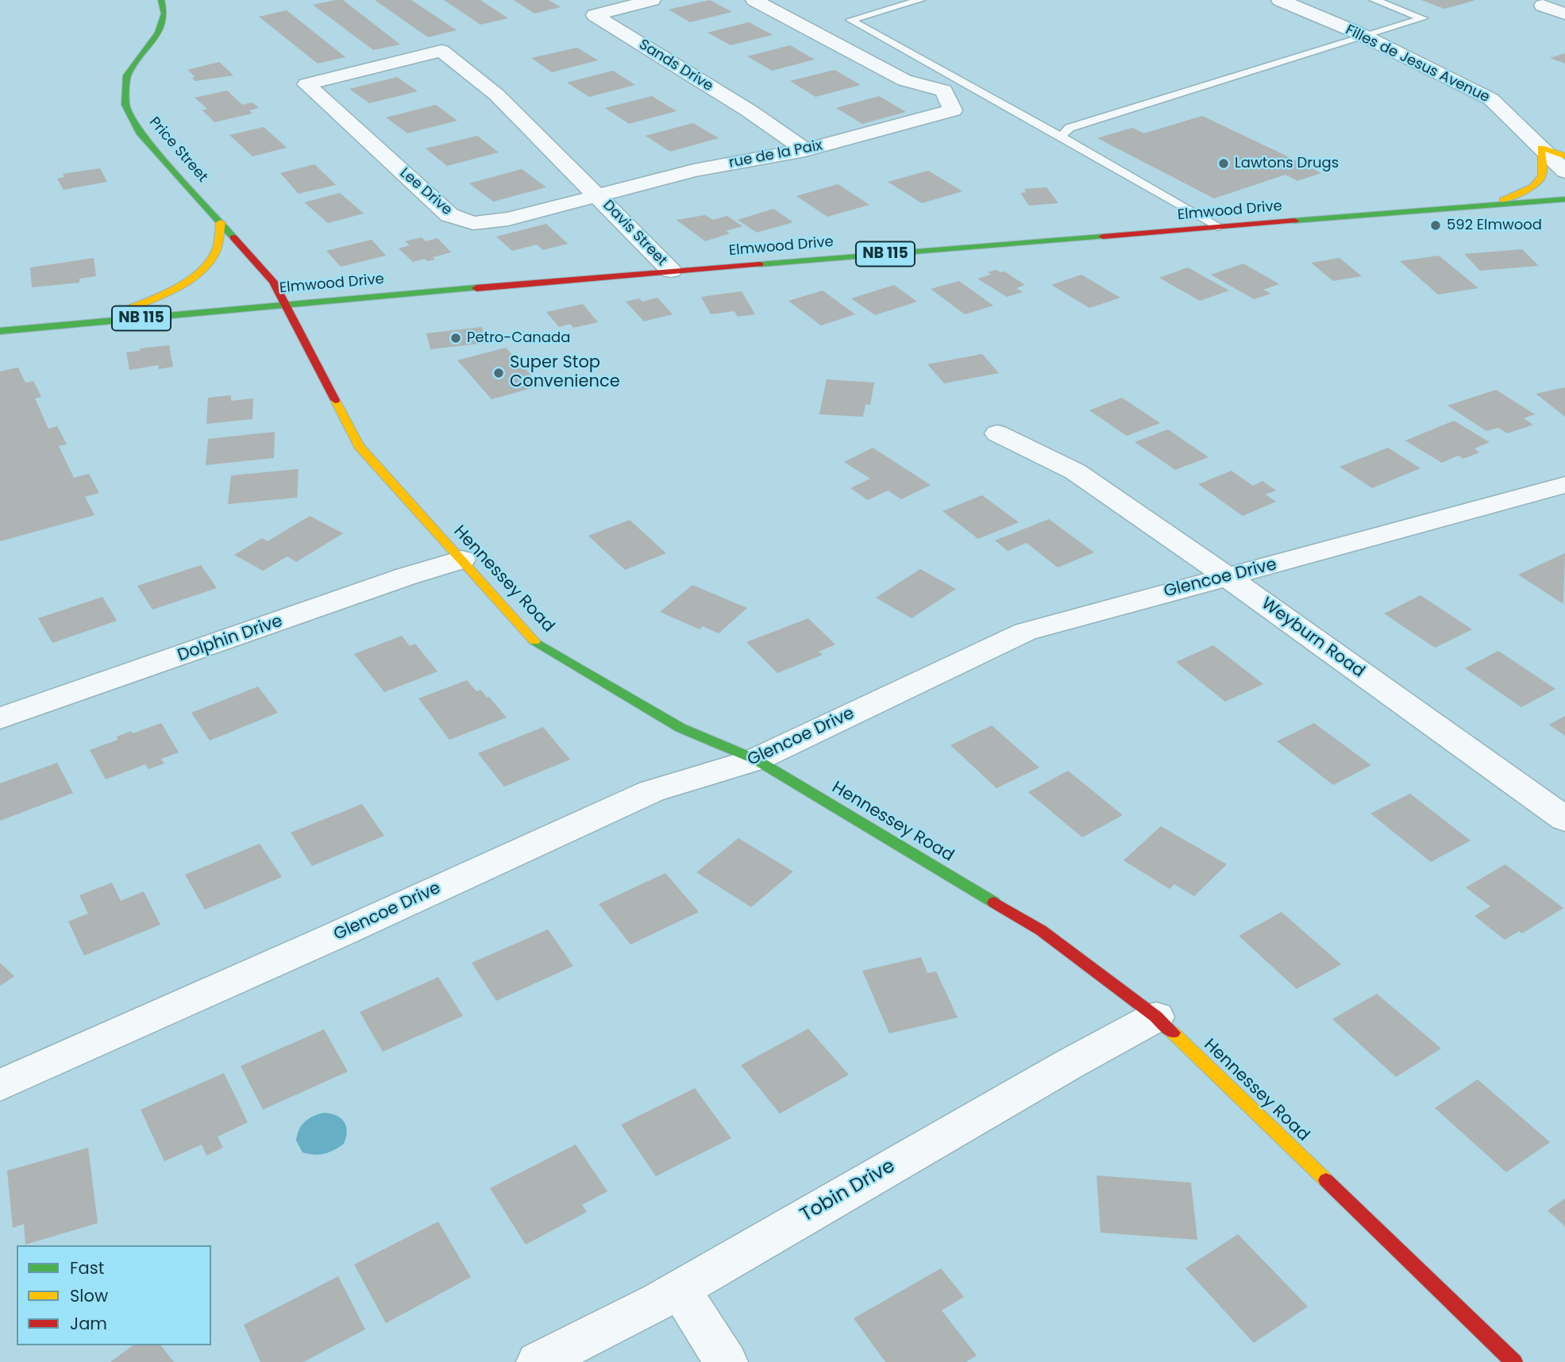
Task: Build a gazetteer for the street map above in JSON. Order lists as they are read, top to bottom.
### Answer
{
  "streets": {
    "street": [
      "Filles de Jesus Avenue",
      "Sands Drive",
      "Price Street",
      "rue de la Paix",
      "Lee Drive",
      "Elmwood Drive",
      "Davis Street",
      "NB 115",
      "Glencoe Drive",
      "Hennessey Road",
      "Weyburn Road",
      "Dolphin Drive",
      "Tobin Drive"
    ]
  },
  "crossings": [
    ["Sands Drive", "rue de la Paix"],
    ["Price Street", "Elmwood Drive"],
    ["Price Street", "Hennessey Road"],
    ["rue de la Paix", "Lee Drive"],
    ["rue de la Paix", "Davis Street"],
    ["Lee Drive", "Davis Street"],
    ["Elmwood Drive", "Davis Street"],
    ["Elmwood Drive", "Hennessey Road"],
    ["Glencoe Drive", "Hennessey Road"],
    ["Glencoe Drive", "Weyburn Road"],
    ["Hennessey Road", "Dolphin Drive"],
    ["Hennessey Road", "Tobin Drive"]
  ],
  "places": [
    "Lawtons Drugs",
    "592 Elmwood",
    "Petro-Canada",
    "Super Stop Convenience"
  ],
  "legend": ["Fast", "Slow", "Jam"]
}
